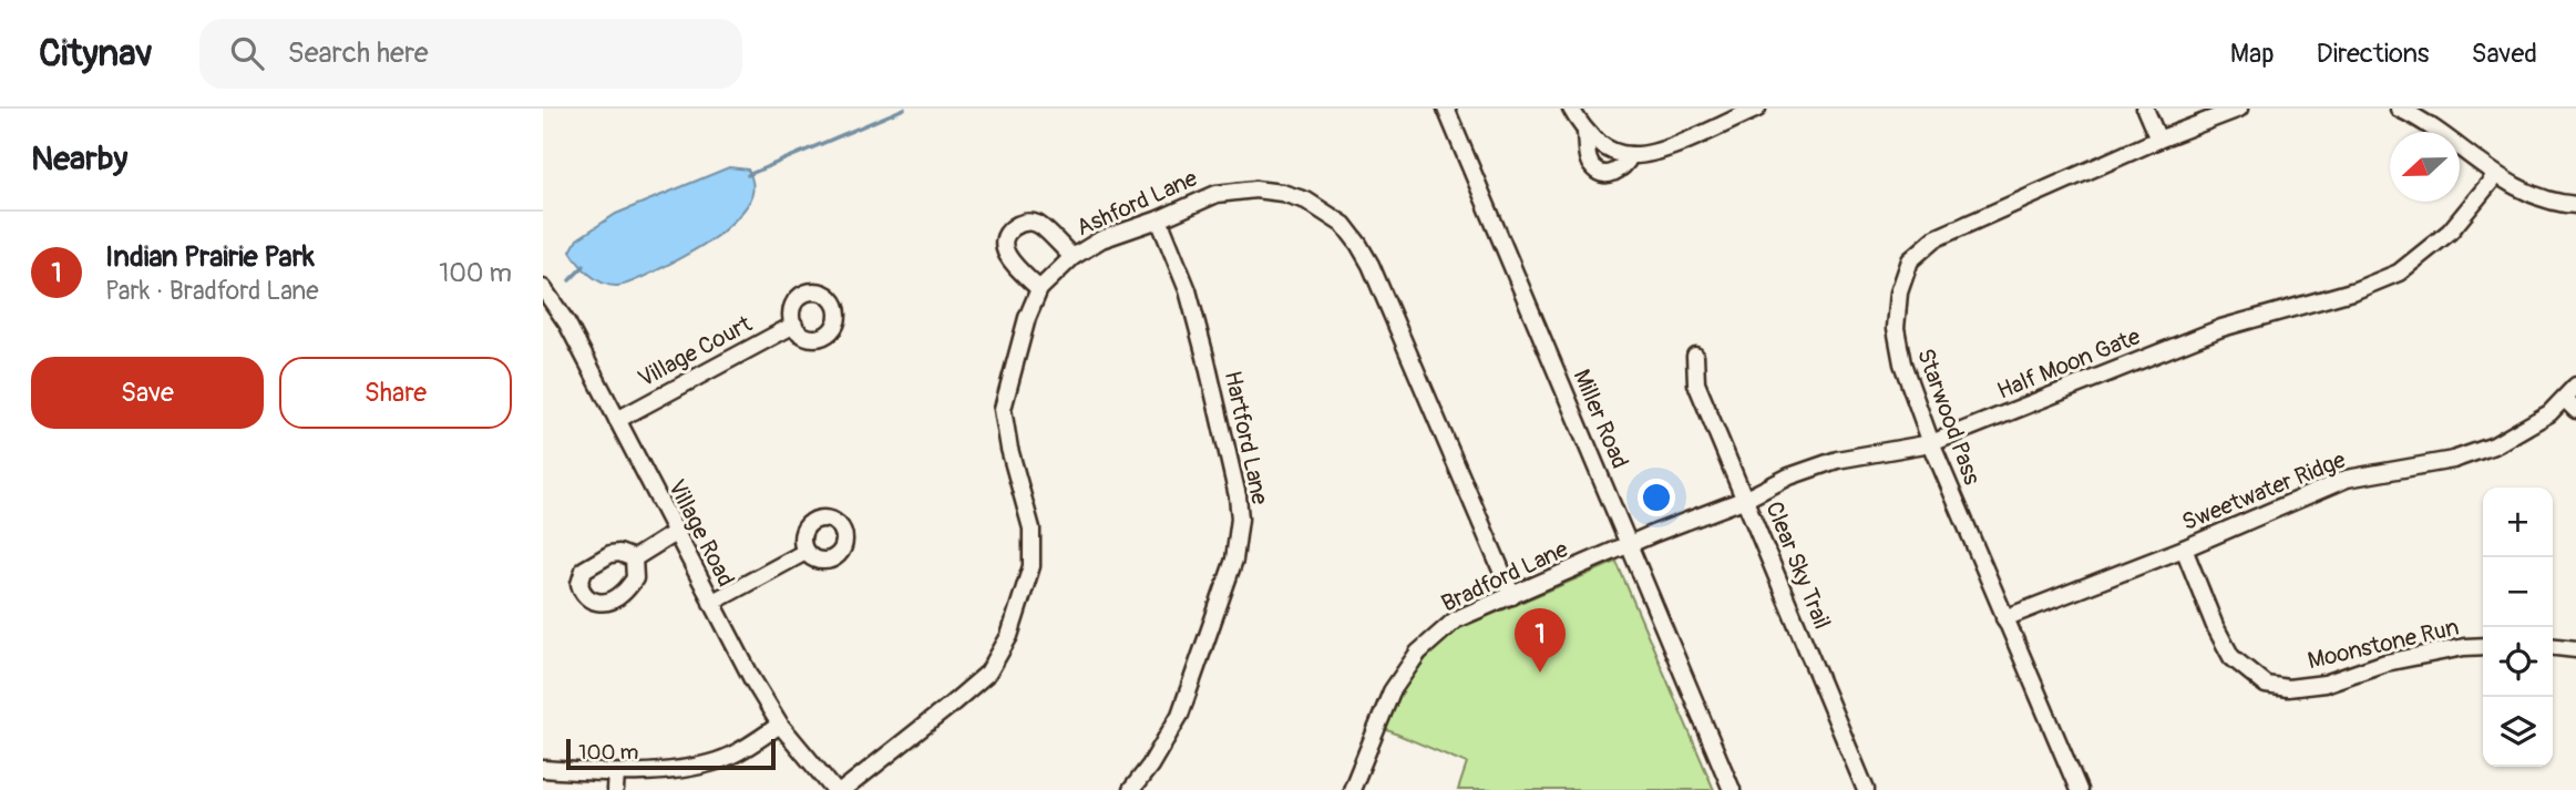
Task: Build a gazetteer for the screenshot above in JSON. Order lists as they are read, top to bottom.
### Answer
{
  "streets": {
    "street": [
      "Ashford Lane",
      "Village Court",
      "Half Moon Gate",
      "Starwood Pass",
      "Miller Road",
      "Hartford Lane",
      "Sweetwater Ridge",
      "Village Road",
      "Clear Sky Trail",
      "Bradford Lane",
      "Moonstone Run"
    ]
  },
  "crossings": [
    ["Ashford Lane", "Hartford Lane"],
    ["Ashford Lane", "Bradford Lane"],
    ["Village Court", "Village Road"],
    ["Half Moon Gate", "Starwood Pass"],
    ["Half Moon Gate", "Miller Road"],
    ["Half Moon Gate", "Clear Sky Trail"],
    ["Half Moon Gate", "Bradford Lane"],
    ["Starwood Pass", "Sweetwater Ridge"],
    ["Miller Road", "Bradford Lane"],
    ["Sweetwater Ridge", "Moonstone Run"]
  ],
  "scale_bar": "100 m",
  "north": "left",
  "page": {
    "header": "Citynav",
    "search": "Search here",
    "nav": ["Map", "Directions", "Saved"],
    "heading": "Nearby",
    "list": [
      {
        "mark": "1",
        "name": "Indian Prairie Park",
        "note": "Park · Bradford Lane",
        "value": "100 m"
      }
    ],
    "buttons": ["Save", "Share"],
    "map_buttons": ["+", "−"],
    "pins": "1",
    "scale": "100 m"
  }
}
